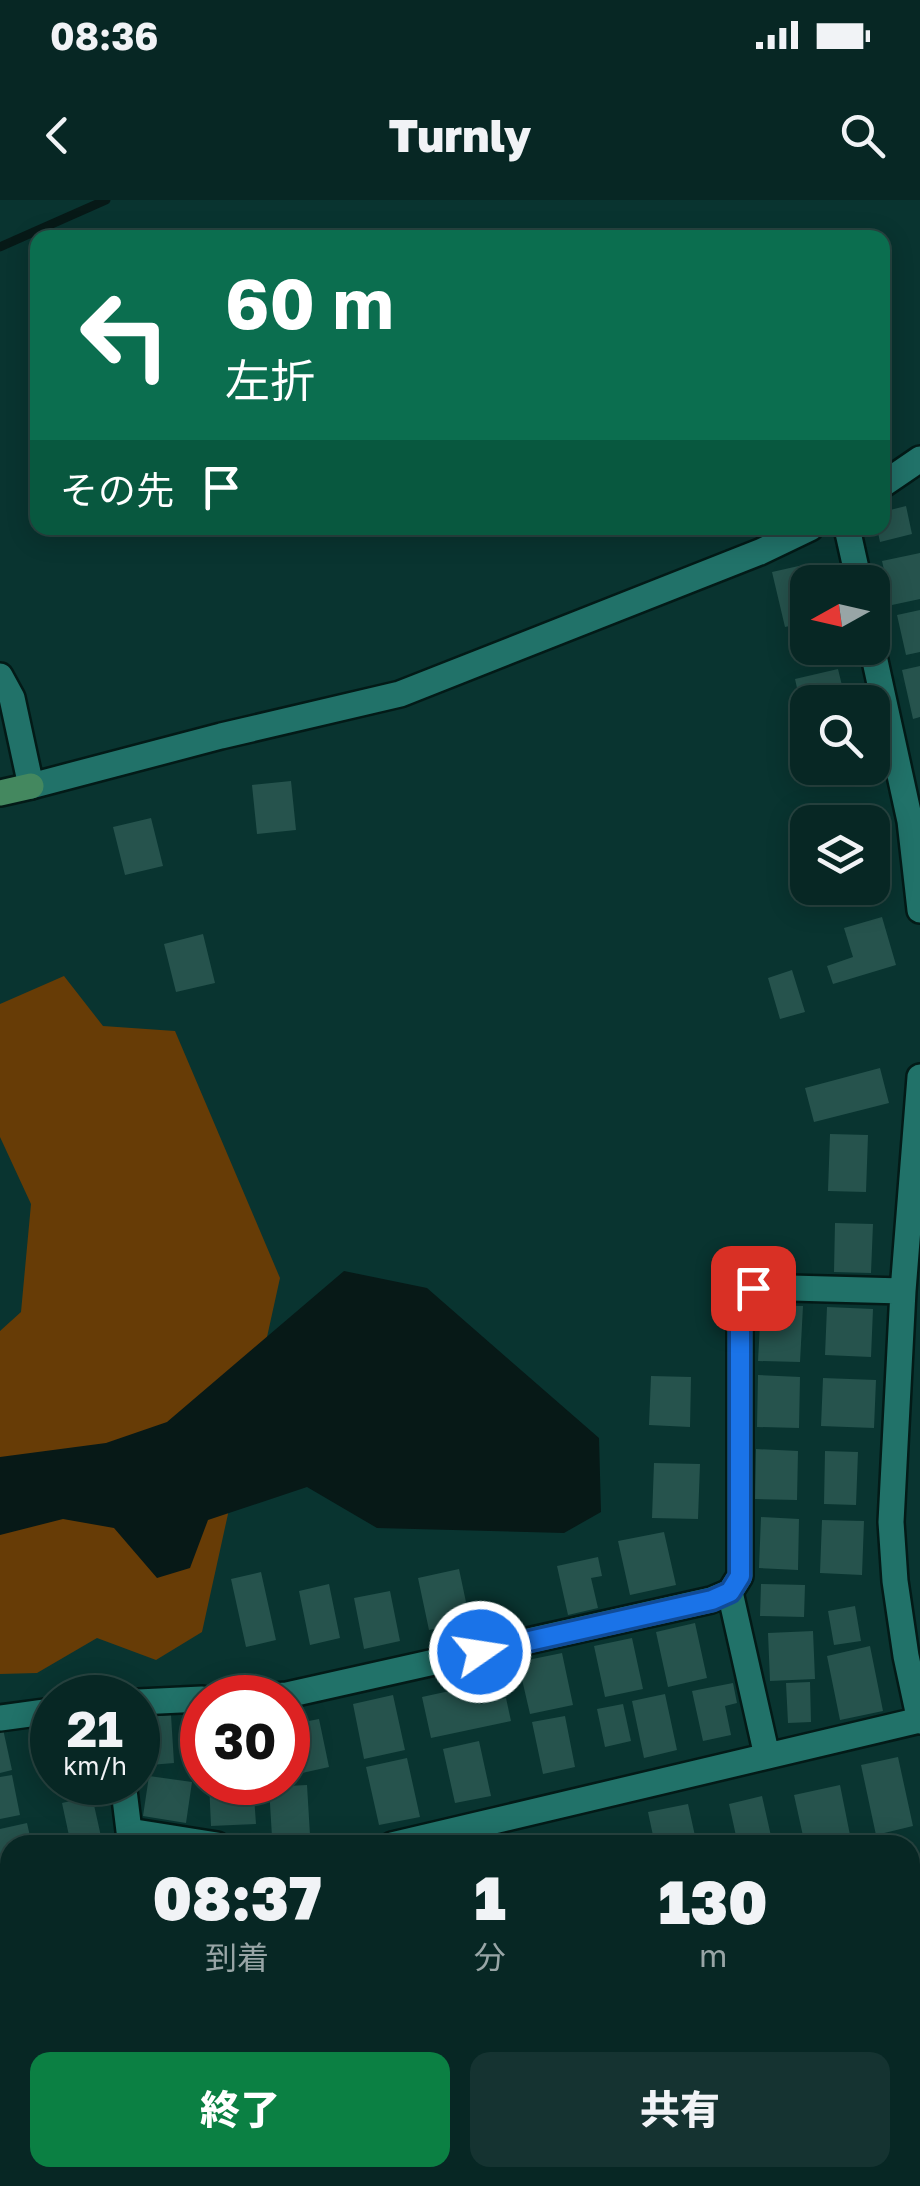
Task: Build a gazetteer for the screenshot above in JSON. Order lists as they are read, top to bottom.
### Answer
{
  "north": "left",
  "page": {
    "status": "08:36",
    "header": "Turnly",
    "turn": ["60 m", "左折"],
    "then": "その先",
    "speed": "21 km/h",
    "limit": "30",
    "eta": [
      "08:37",
      "到着",
      "1",
      "分",
      "130",
      "m"
    ],
    "buttons": ["終了", "共有"]
  }
}
